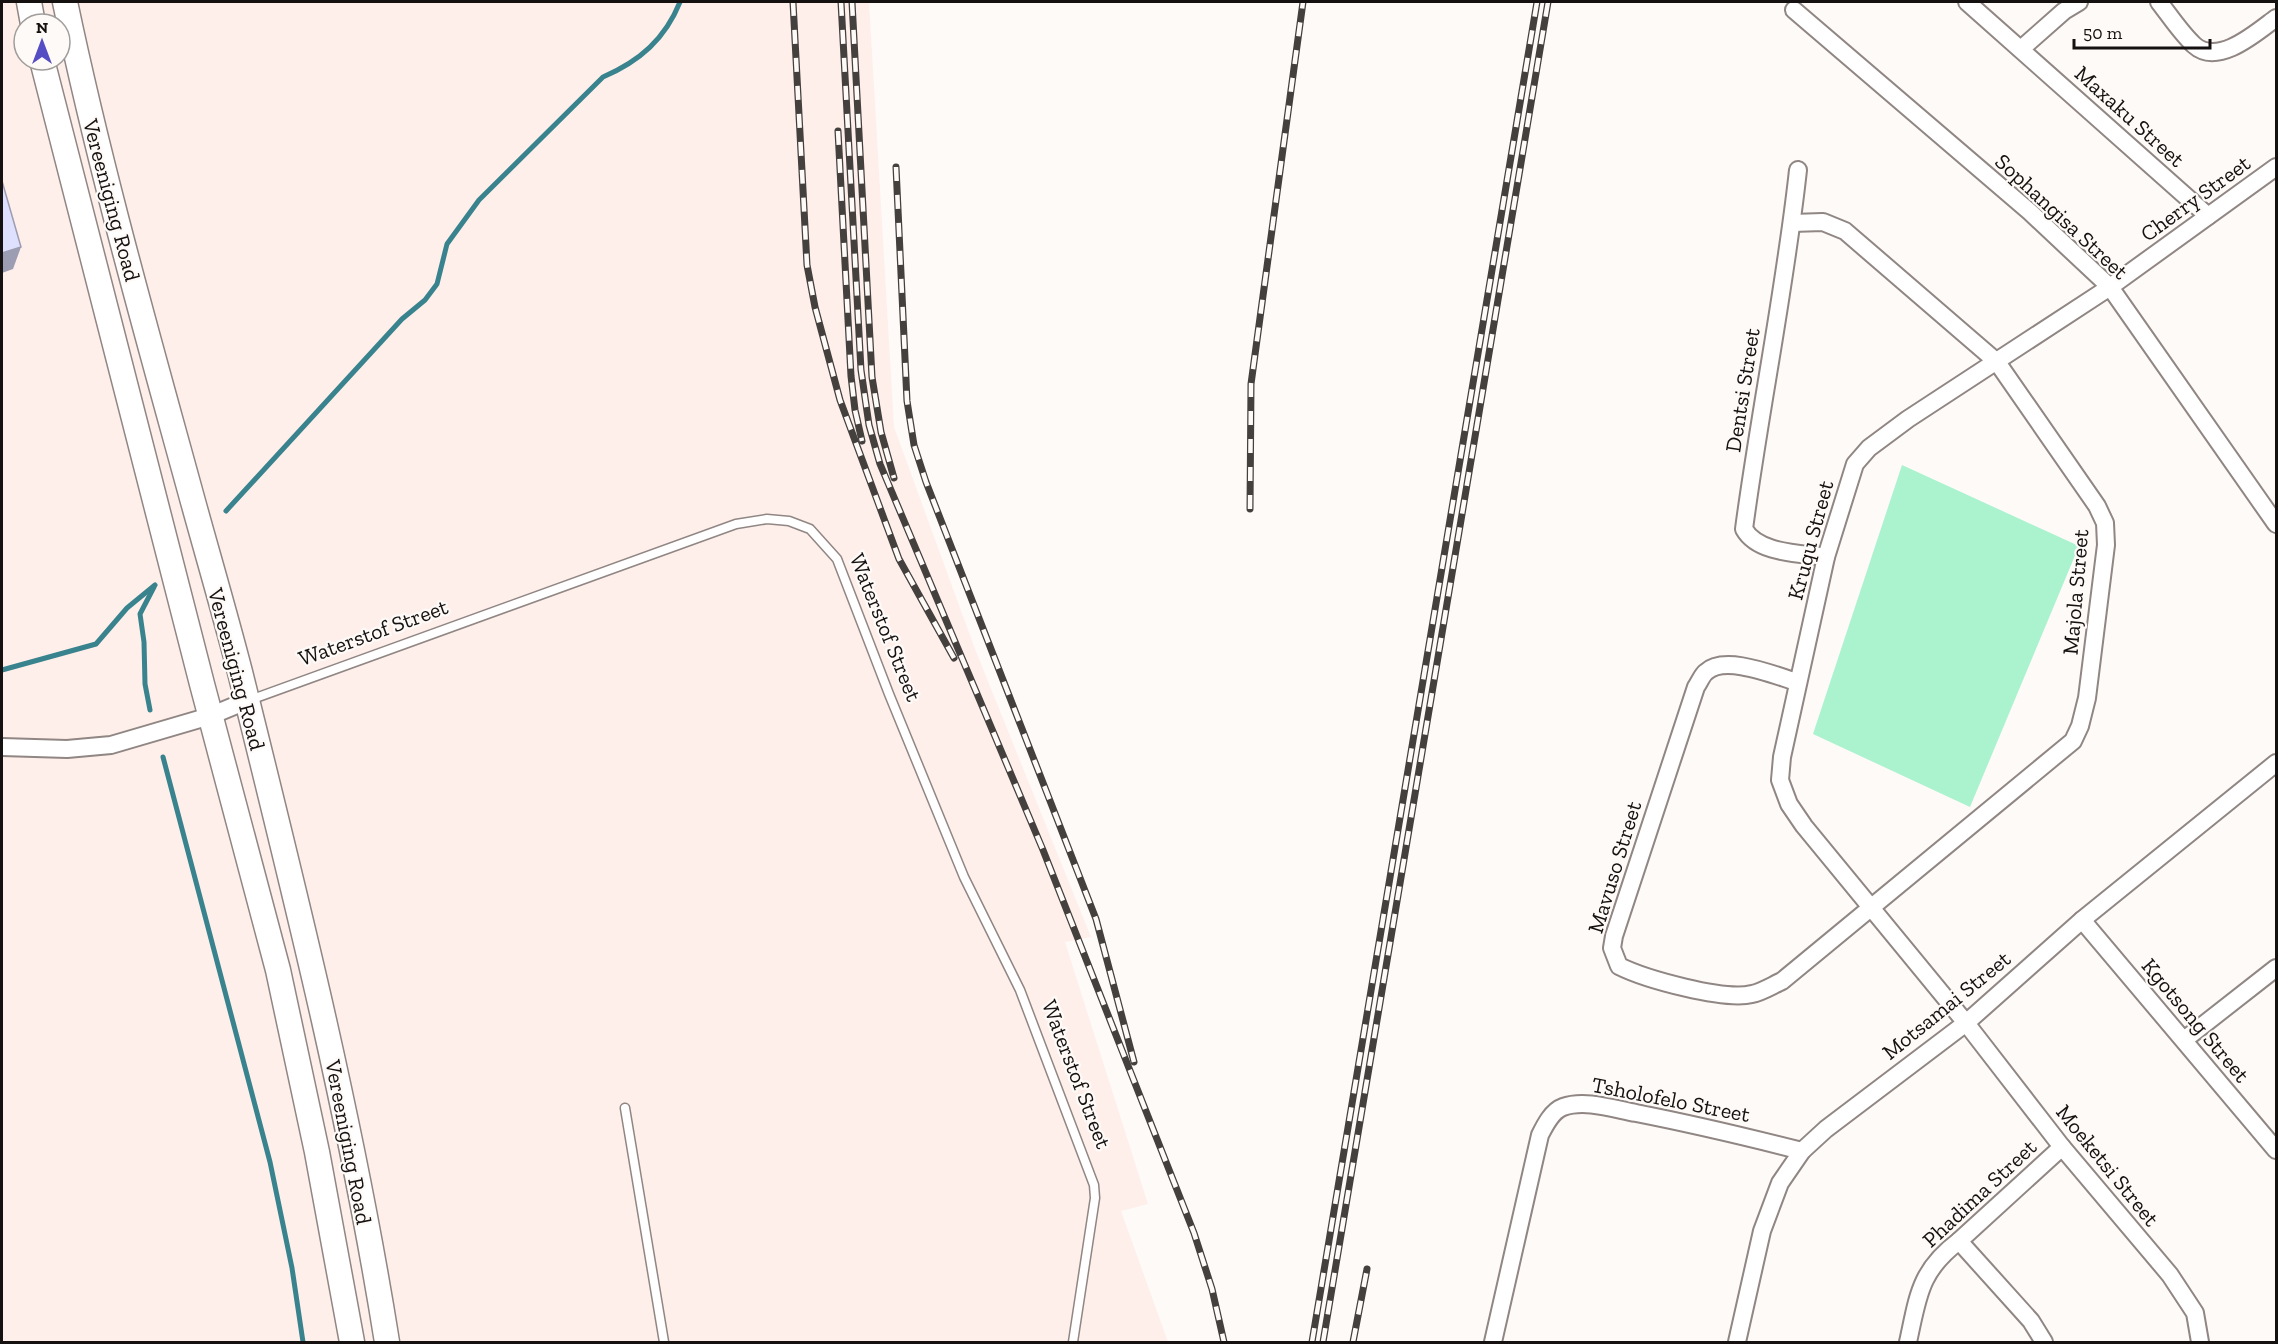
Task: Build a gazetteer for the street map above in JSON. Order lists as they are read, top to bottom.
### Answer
{
  "streets": {
    "main road": ["Vereeniging Road"],
    "street": [
      "Maxaku Street",
      "Cherry Street",
      "Sophangisa Street",
      "Dentsi Street",
      "Kruqu Street",
      "Majola Street",
      "Waterstof Street",
      "Mavuso Street",
      "Motsamai Street",
      "Kgotsong Street",
      "Tsholofelo Street",
      "Moeketsi Street",
      "Phadima Street"
    ]
  },
  "crossings": [
    ["Maxaku Street", "Cherry Street"],
    ["Cherry Street", "Sophangisa Street"],
    ["Cherry Street", "Kruqu Street"],
    ["Vereeniging Road", "Waterstof Street"],
    ["Sophangisa Street", "Kruqu Street"],
    ["Dentsi Street", "Kruqu Street"],
    ["Dentsi Street", "Majola Street"],
    ["Kruqu Street", "Majola Street"],
    ["Kruqu Street", "Mavuso Street"],
    ["Kruqu Street", "Moeketsi Street"],
    ["Majola Street", "Mavuso Street"],
    ["Majola Street", "Moeketsi Street"],
    ["Mavuso Street", "Moeketsi Street"],
    ["Motsamai Street", "Kgotsong Street"],
    ["Motsamai Street", "Tsholofelo Street"],
    ["Motsamai Street", "Moeketsi Street"],
    ["Moeketsi Street", "Phadima Street"]
  ],
  "scale_bar": "50 m",
  "north": "top"
}
